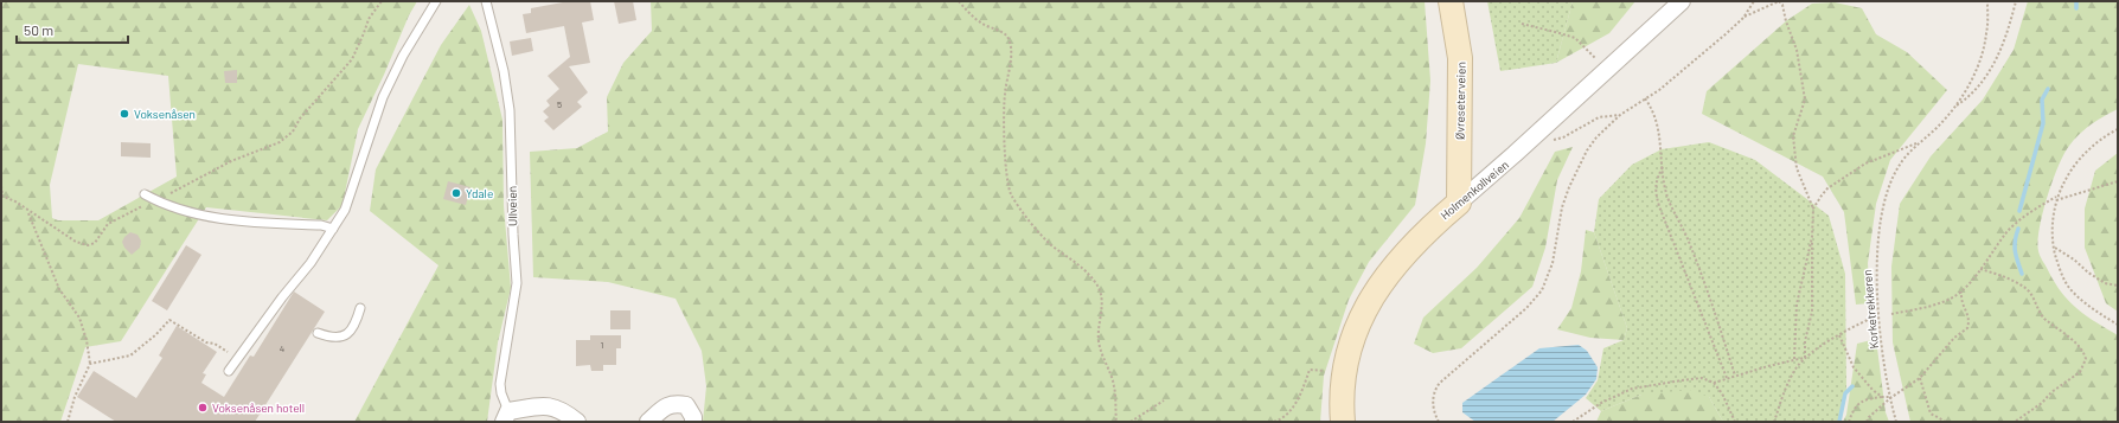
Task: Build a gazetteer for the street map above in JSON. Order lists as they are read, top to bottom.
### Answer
{
  "streets": {
    "main road": ["Øvreseterveien", "Holmenkollveien"],
    "lane": ["Ullveien"],
    "path": ["Korketrekkeren"]
  },
  "crossings": [
    ["Øvreseterveien", "Holmenkollveien"]
  ],
  "places": ["Voksenåsen", "Ydale", "Voksenåsen hotell"],
  "house_numbers": ["5", "1", "4"],
  "scale_bar": "50 m"
}
